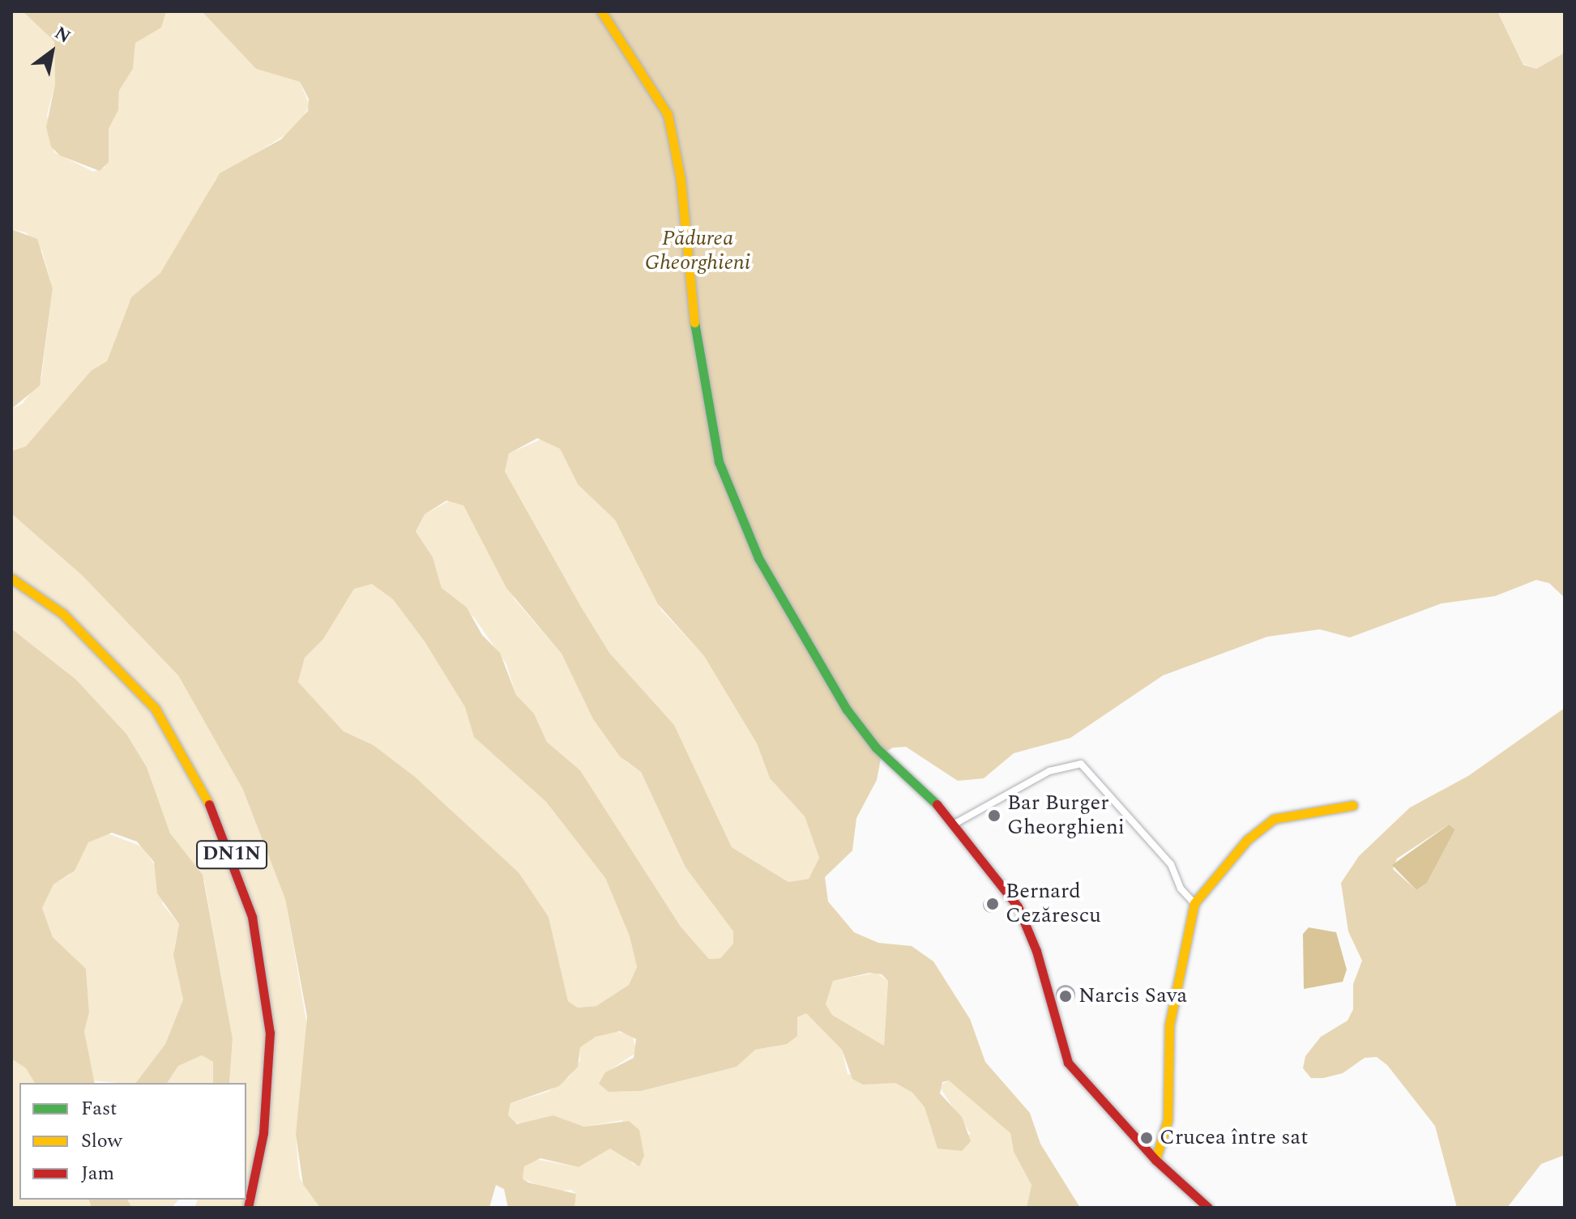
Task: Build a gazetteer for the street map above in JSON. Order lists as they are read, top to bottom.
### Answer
{
  "streets": {
    "main road": ["DN1N"]
  },
  "parks": ["Pădurea Gheorghieni"],
  "places": [
    "Bar Burger Gheorghieni",
    "Bernard Cezărescu",
    "Narcis Sava",
    "Crucea între sat"
  ],
  "legend": ["Fast", "Slow", "Jam"],
  "north": "top right"
}
